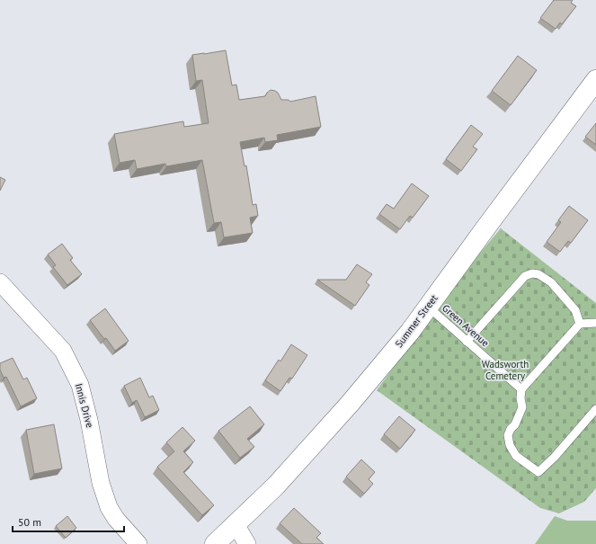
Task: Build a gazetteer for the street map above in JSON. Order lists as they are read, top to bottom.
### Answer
{
  "streets": {
    "street": ["Summer Street", "Innis Drive"],
    "lane": ["Green Avenue"]
  },
  "crossings": [
    ["Summer Street", "Green Avenue"]
  ],
  "parks": ["Wadsworth Cemetery"],
  "scale_bar": "50 m"
}
